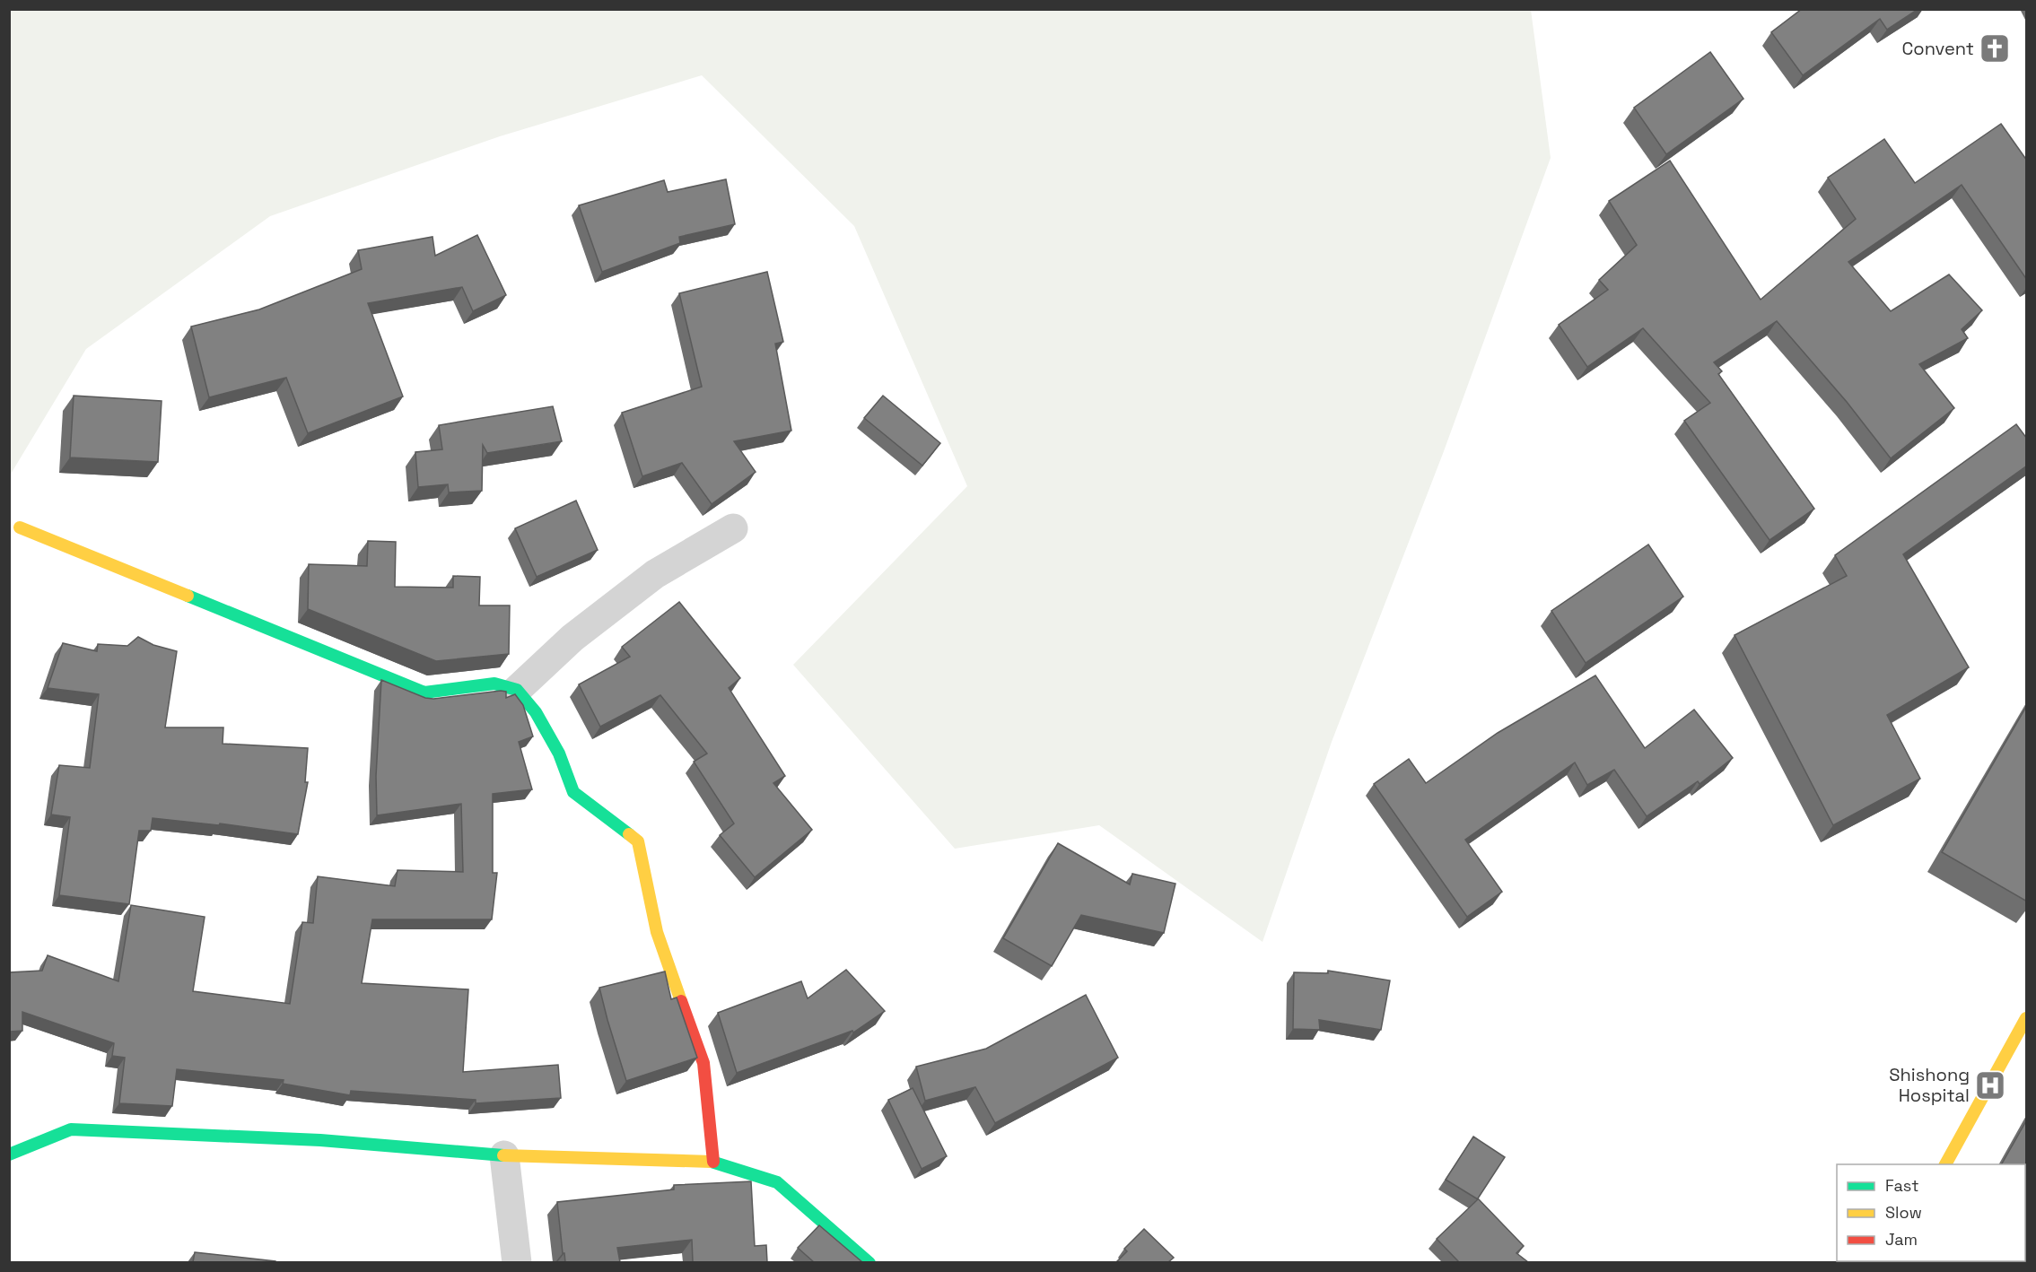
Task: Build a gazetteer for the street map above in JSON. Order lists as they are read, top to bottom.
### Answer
{
  "places": {
    "church": ["Convent"],
    "hospital": ["Shishong Hospital"]
  },
  "legend": ["Fast", "Slow", "Jam"]
}
